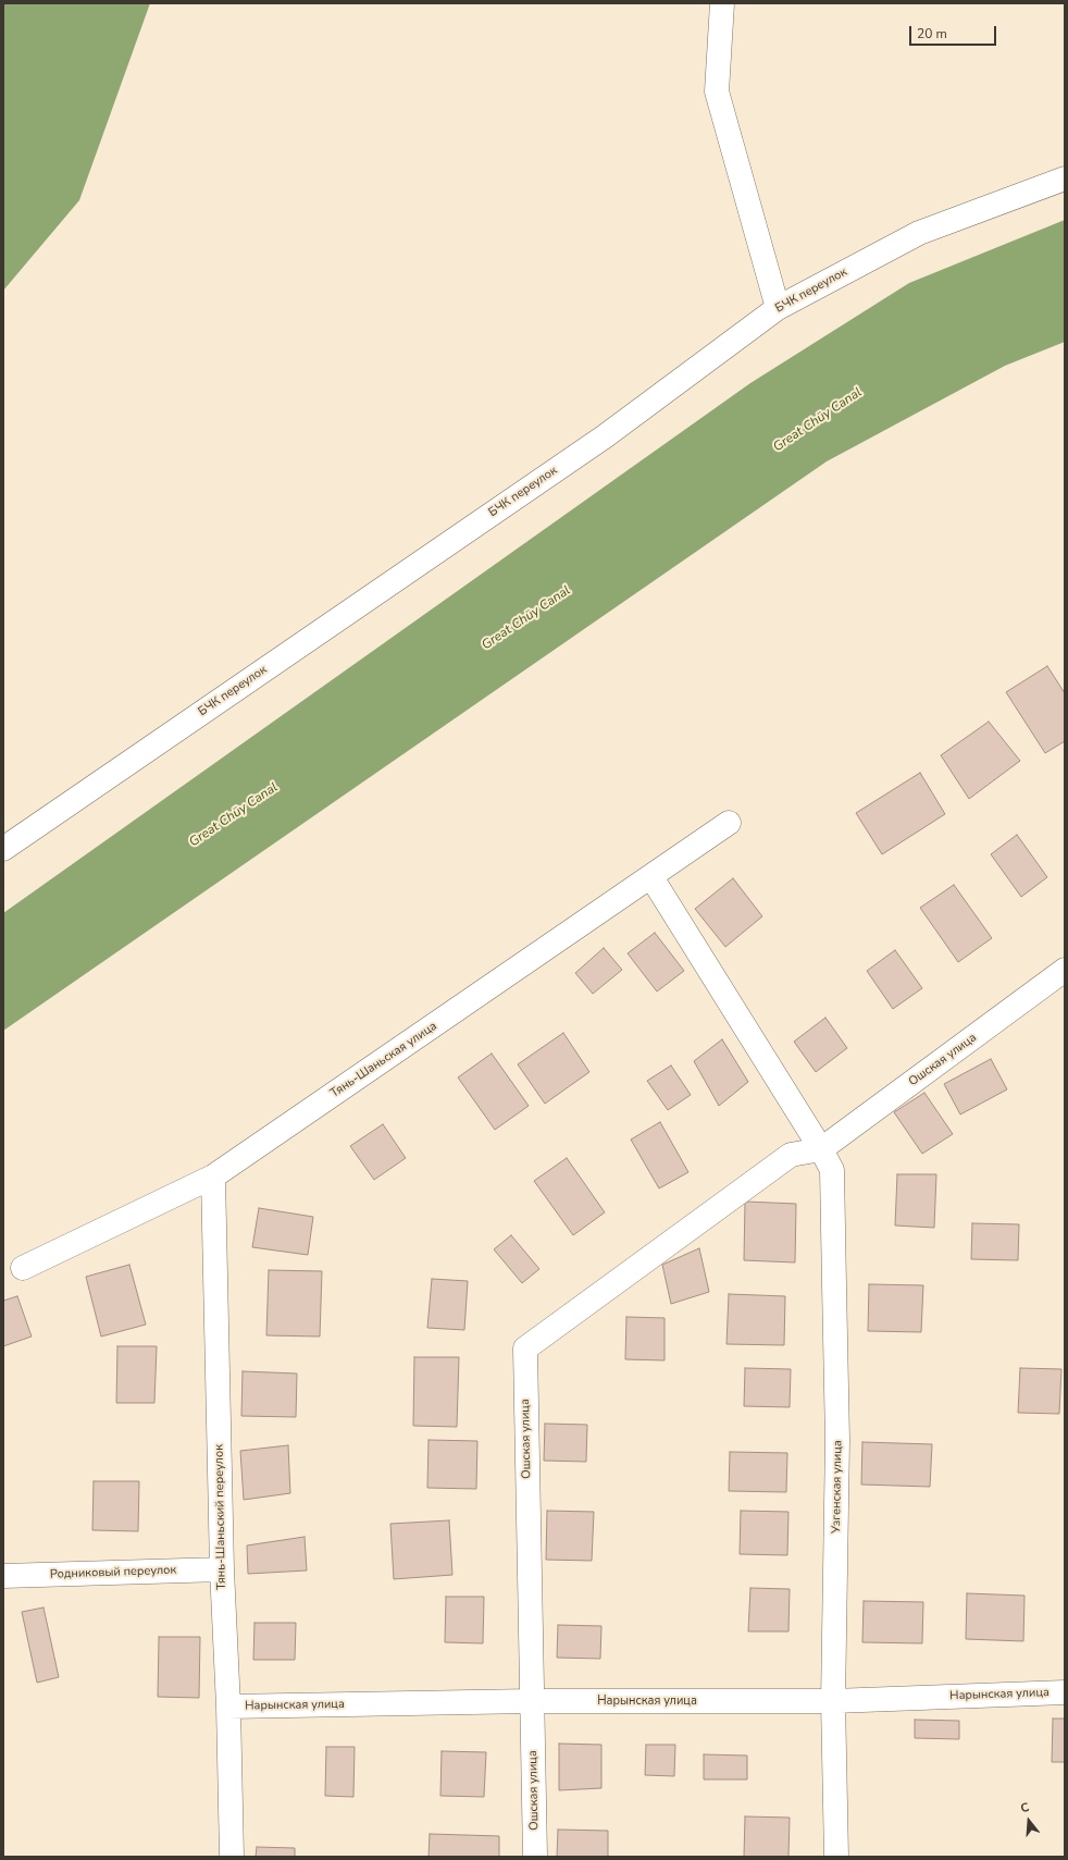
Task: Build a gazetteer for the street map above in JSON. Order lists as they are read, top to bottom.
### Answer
{
  "streets": {
    "street": [
      "БЧК переулок",
      "Тянь-Шаньская улица",
      "Ошская улица",
      "Узгенская улица",
      "Тянь-Шаньский переулок",
      "Родниковый переулок",
      "Нарынская улица"
    ]
  },
  "crossings": [
    ["Тянь-Шаньская улица", "Узгенская улица"],
    ["Тянь-Шаньская улица", "Тянь-Шаньский переулок"],
    ["Ошская улица", "Узгенская улица"],
    ["Ошская улица", "Нарынская улица"],
    ["Узгенская улица", "Нарынская улица"],
    ["Тянь-Шаньский переулок", "Родниковый переулок"],
    ["Тянь-Шаньский переулок", "Нарынская улица"]
  ],
  "water": ["Great Chüy Canal"],
  "scale_bar": "20 m",
  "north": "top"
}
